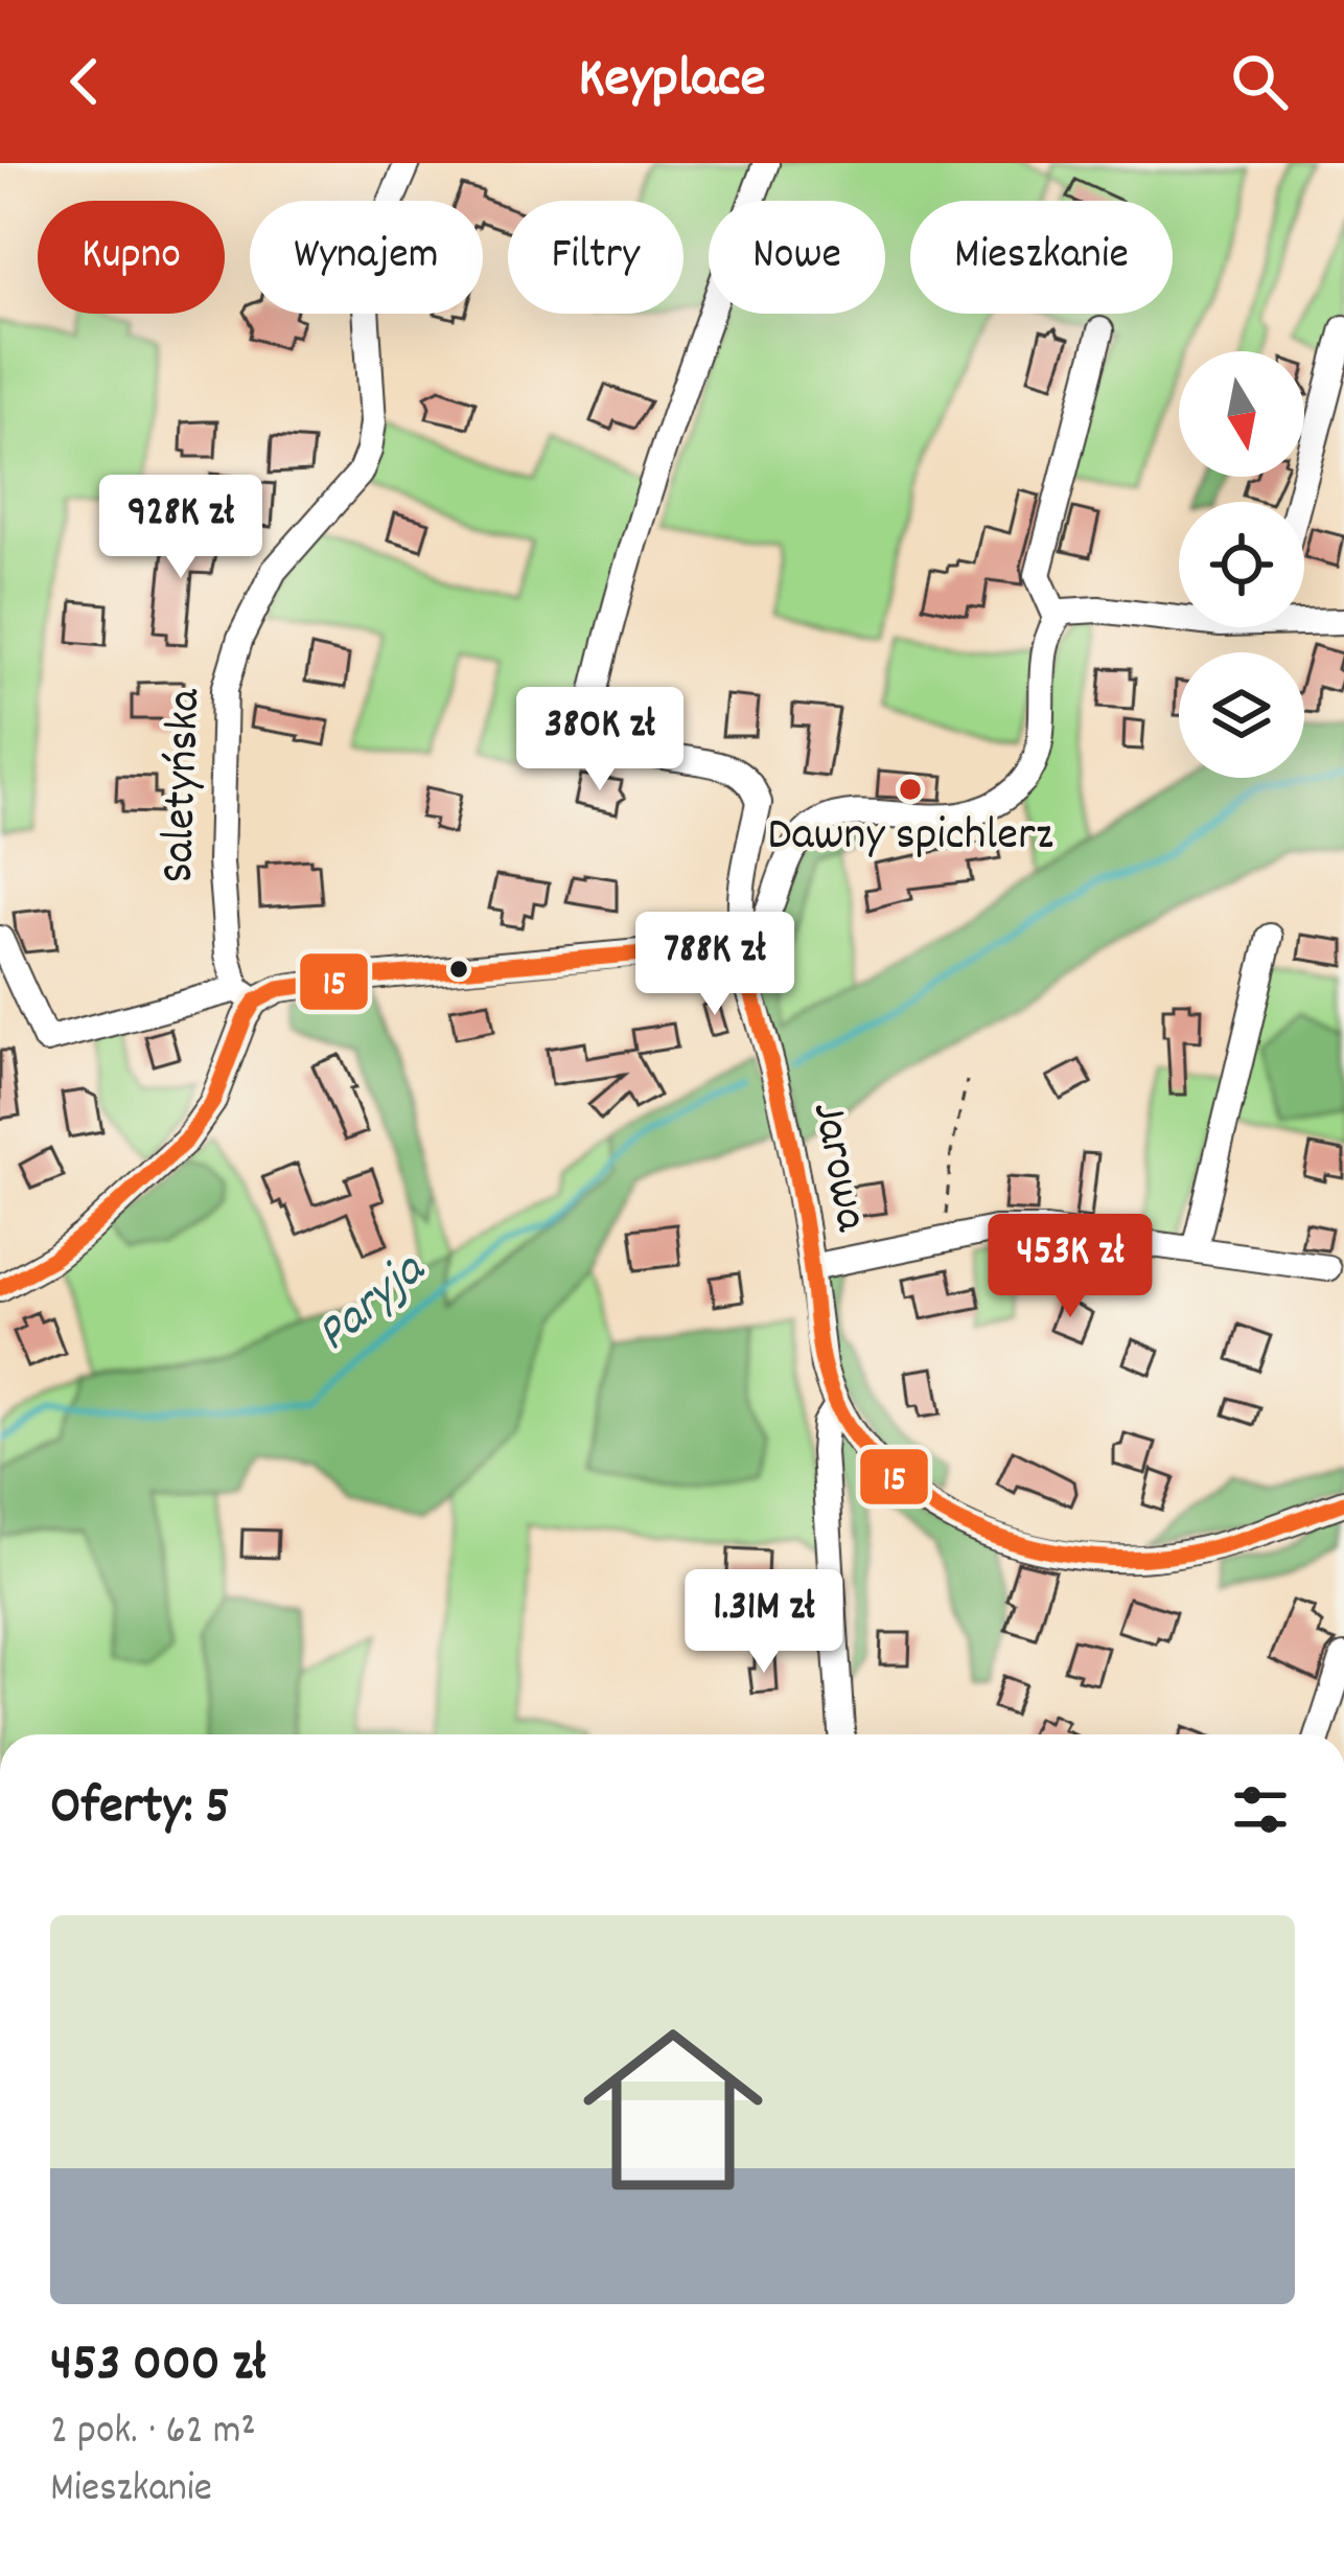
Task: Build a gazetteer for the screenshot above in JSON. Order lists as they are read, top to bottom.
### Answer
{
  "streets": {
    "street": ["Saletyńska", "Jarowa"]
  },
  "water": ["Paryja"],
  "places": ["Dawny spichlerz"],
  "lines": ["transit line 15"],
  "north": "bottom",
  "page": {
    "header": "Keyplace",
    "chip": [
      "Kupno",
      "Wynajem",
      "Filtry",
      "Nowe",
      "Mieszkanie"
    ],
    "price": [
      "928K zł",
      "380K zł",
      "788K zł",
      "453K zł",
      "1.31M zł"
    ],
    "heading": "Oferty: 5",
    "list": [
      {
        "name": "453 000 zł",
        "note": "2 pok. · 62 m² · Mieszkanie"
      }
    ]
  }
}
